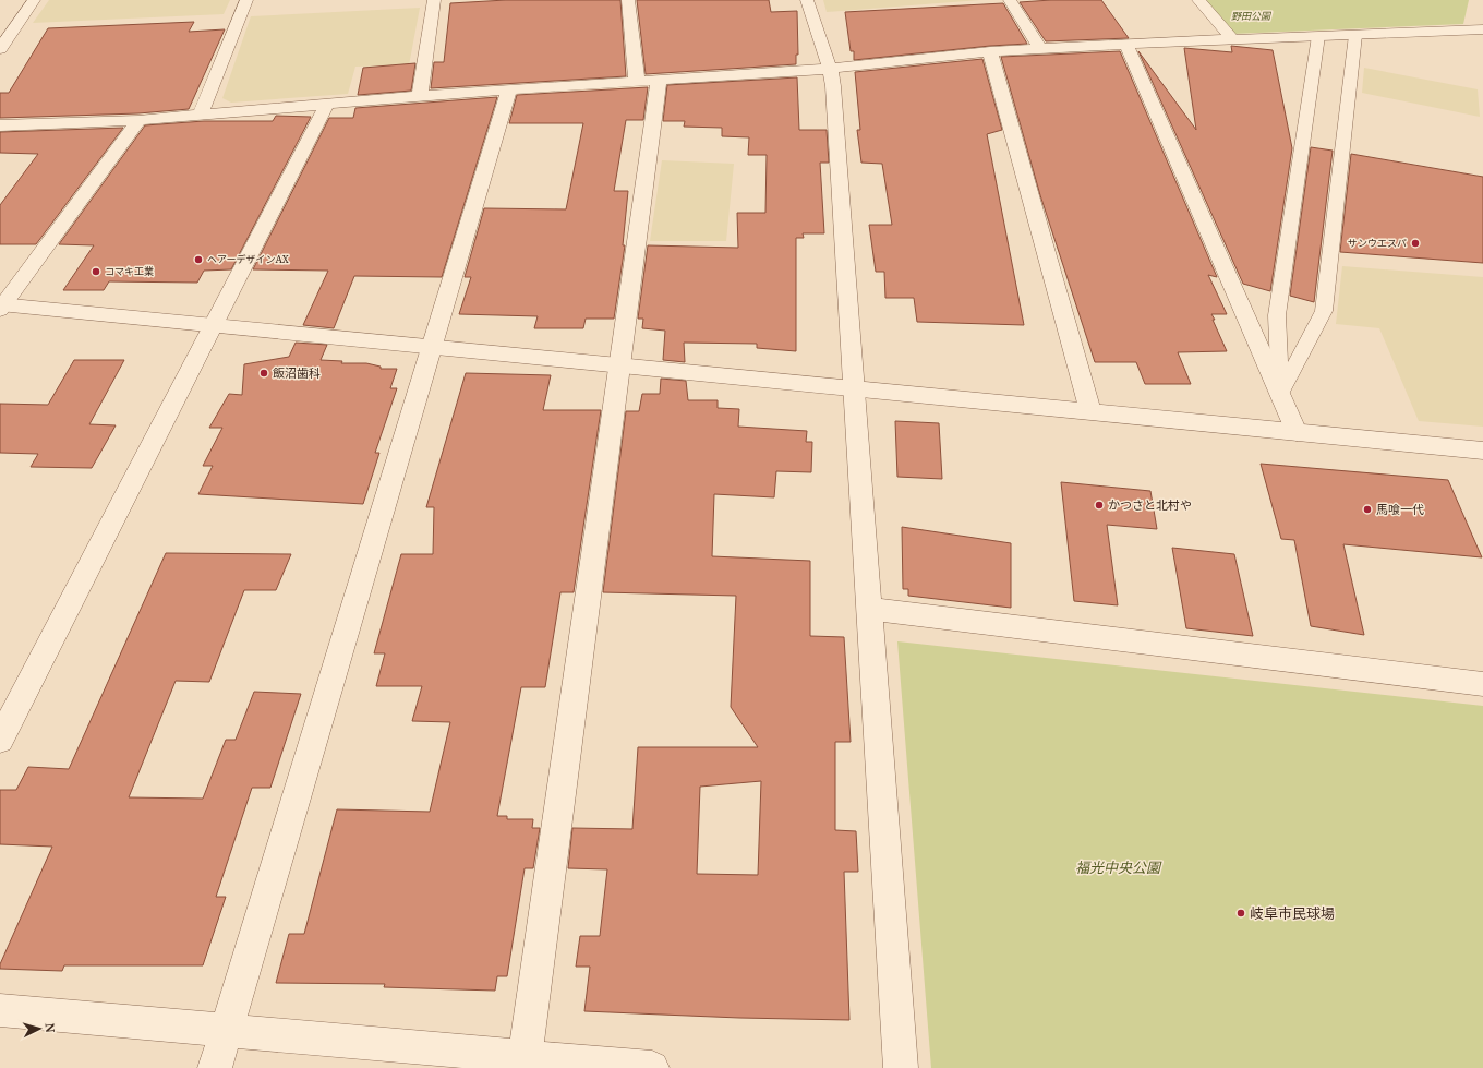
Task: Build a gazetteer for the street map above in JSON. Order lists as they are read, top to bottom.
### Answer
{
  "parks": ["野田公園", "福光中央公園"],
  "places": [
    "サンウエスパ",
    "ヘアーデザインAX",
    "コマキ工業",
    "飯沼歯科",
    "かつさと北村や",
    "馬喰一代",
    "岐阜市民球場"
  ],
  "north": "right"
}
